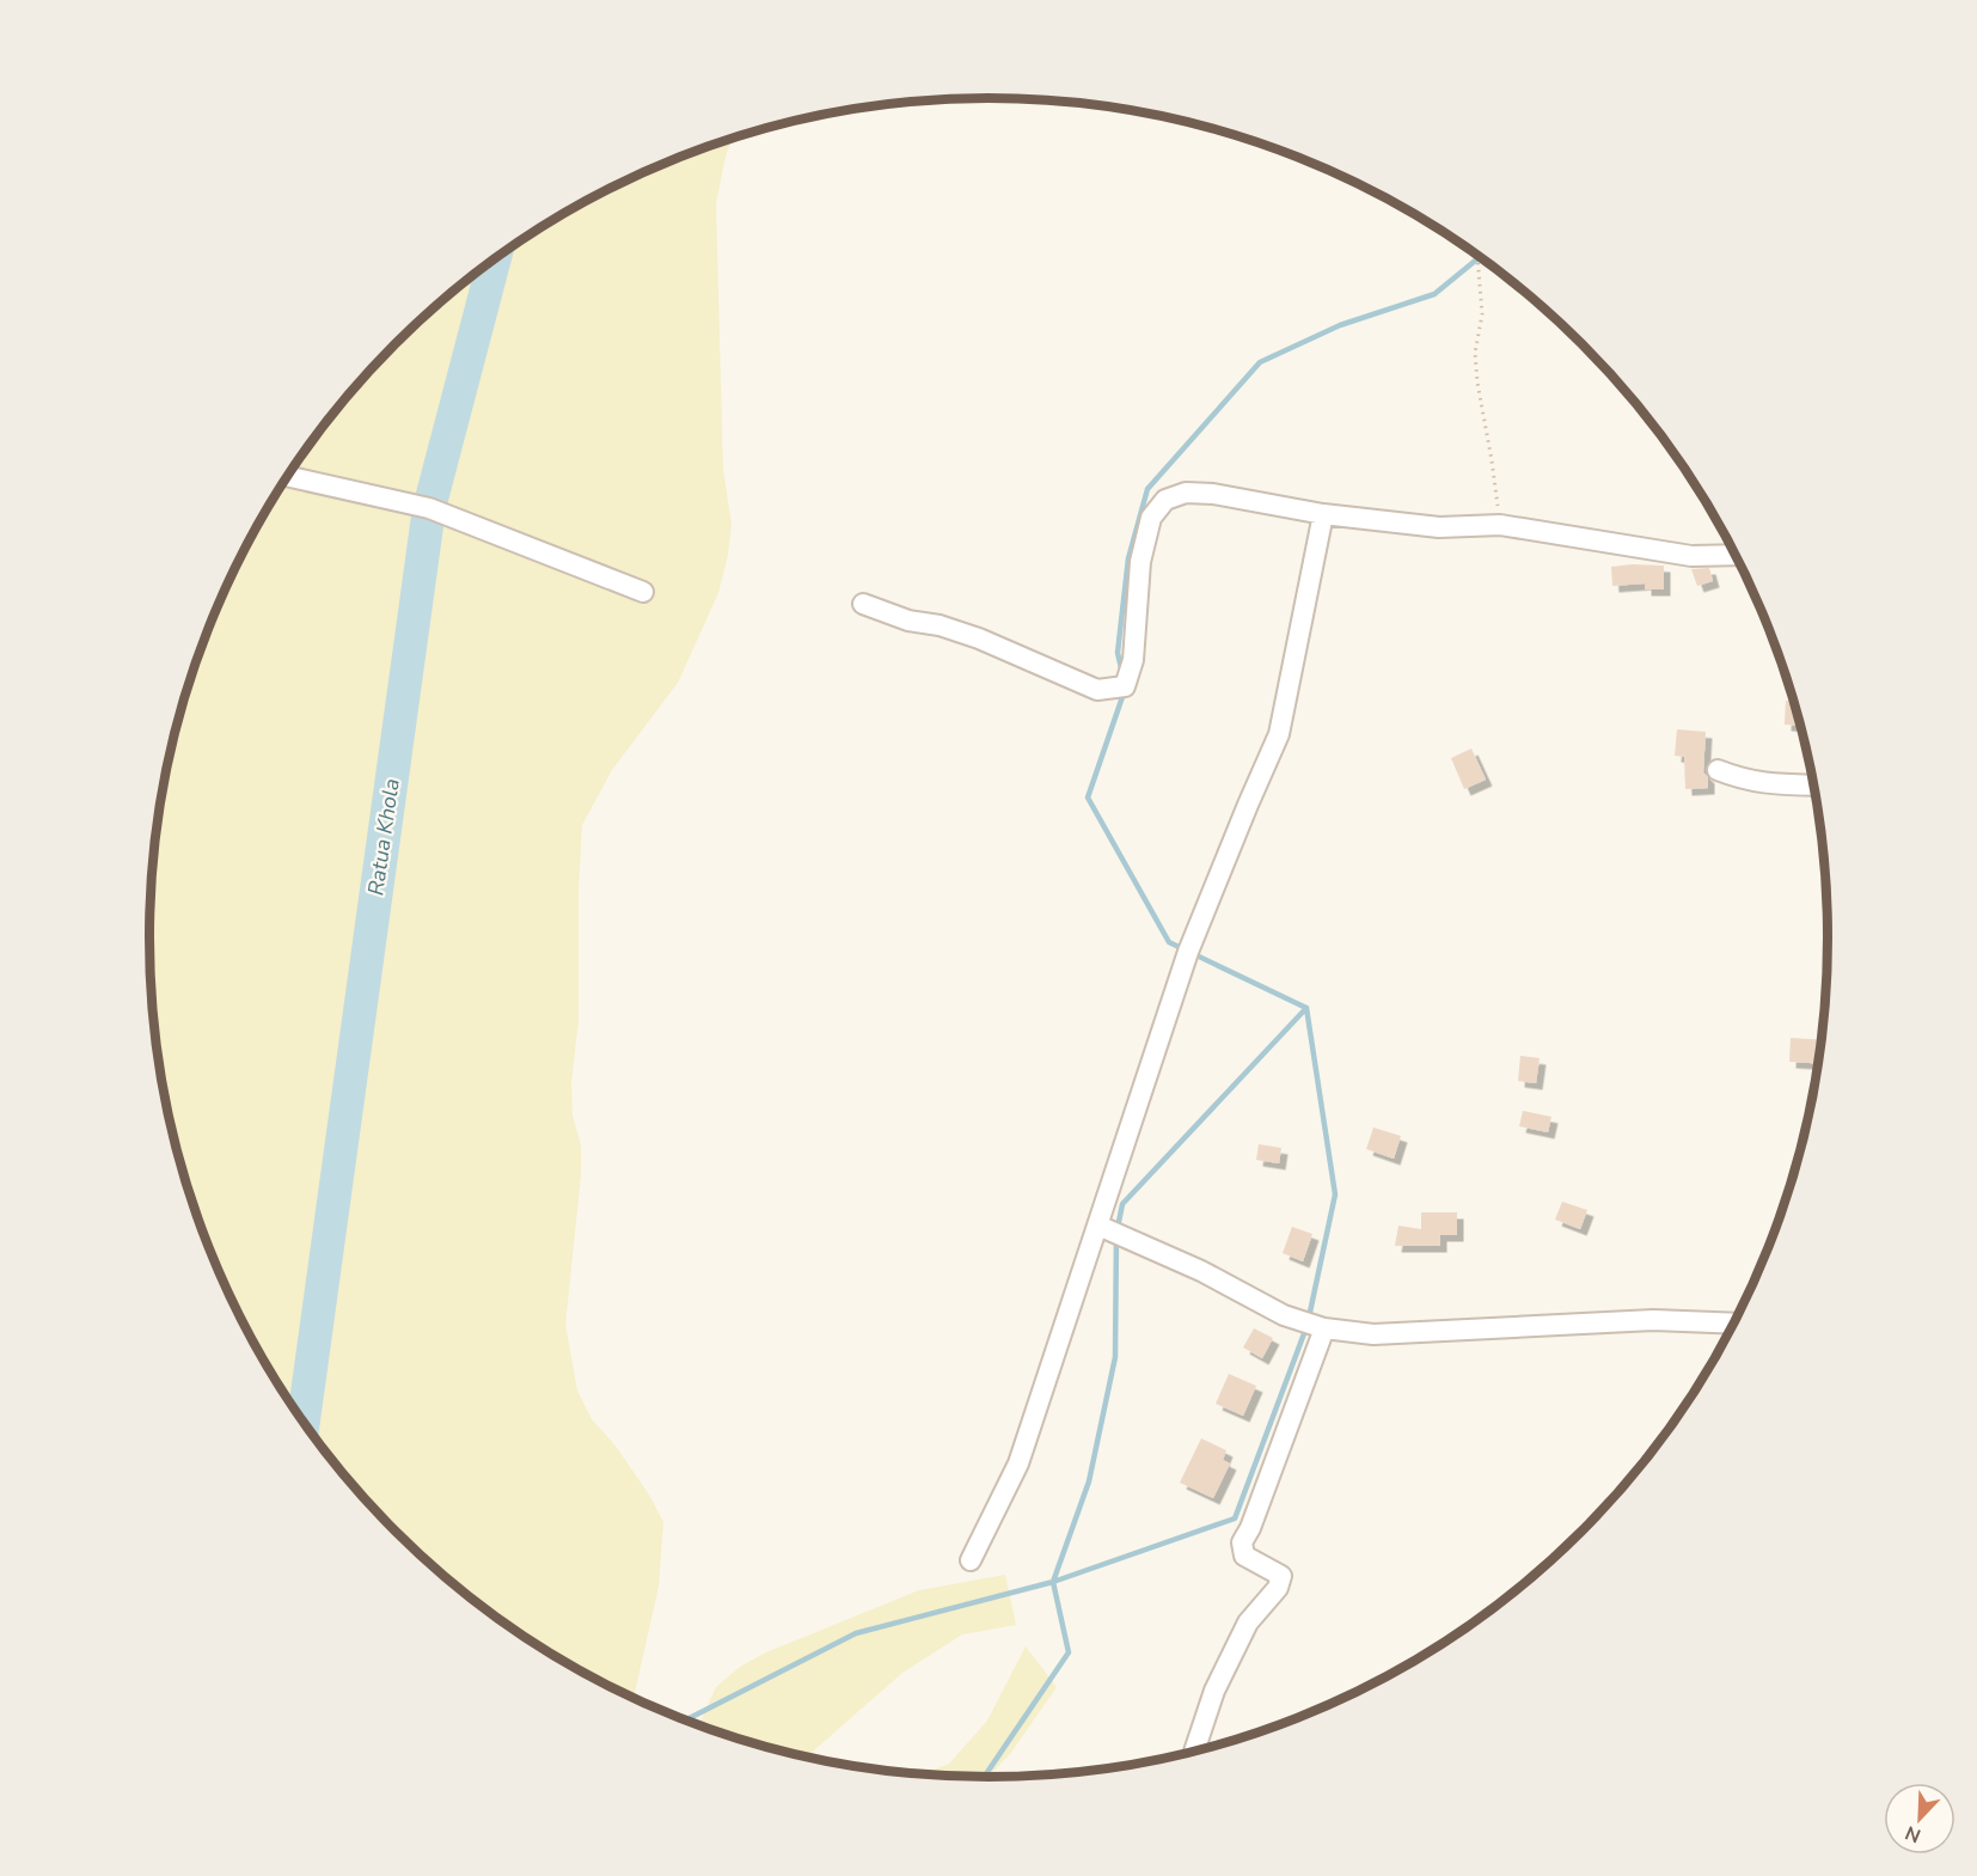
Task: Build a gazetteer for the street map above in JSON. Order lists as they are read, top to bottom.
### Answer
{
  "water": ["Ratua Khola"],
  "north": "bottom left"
}
